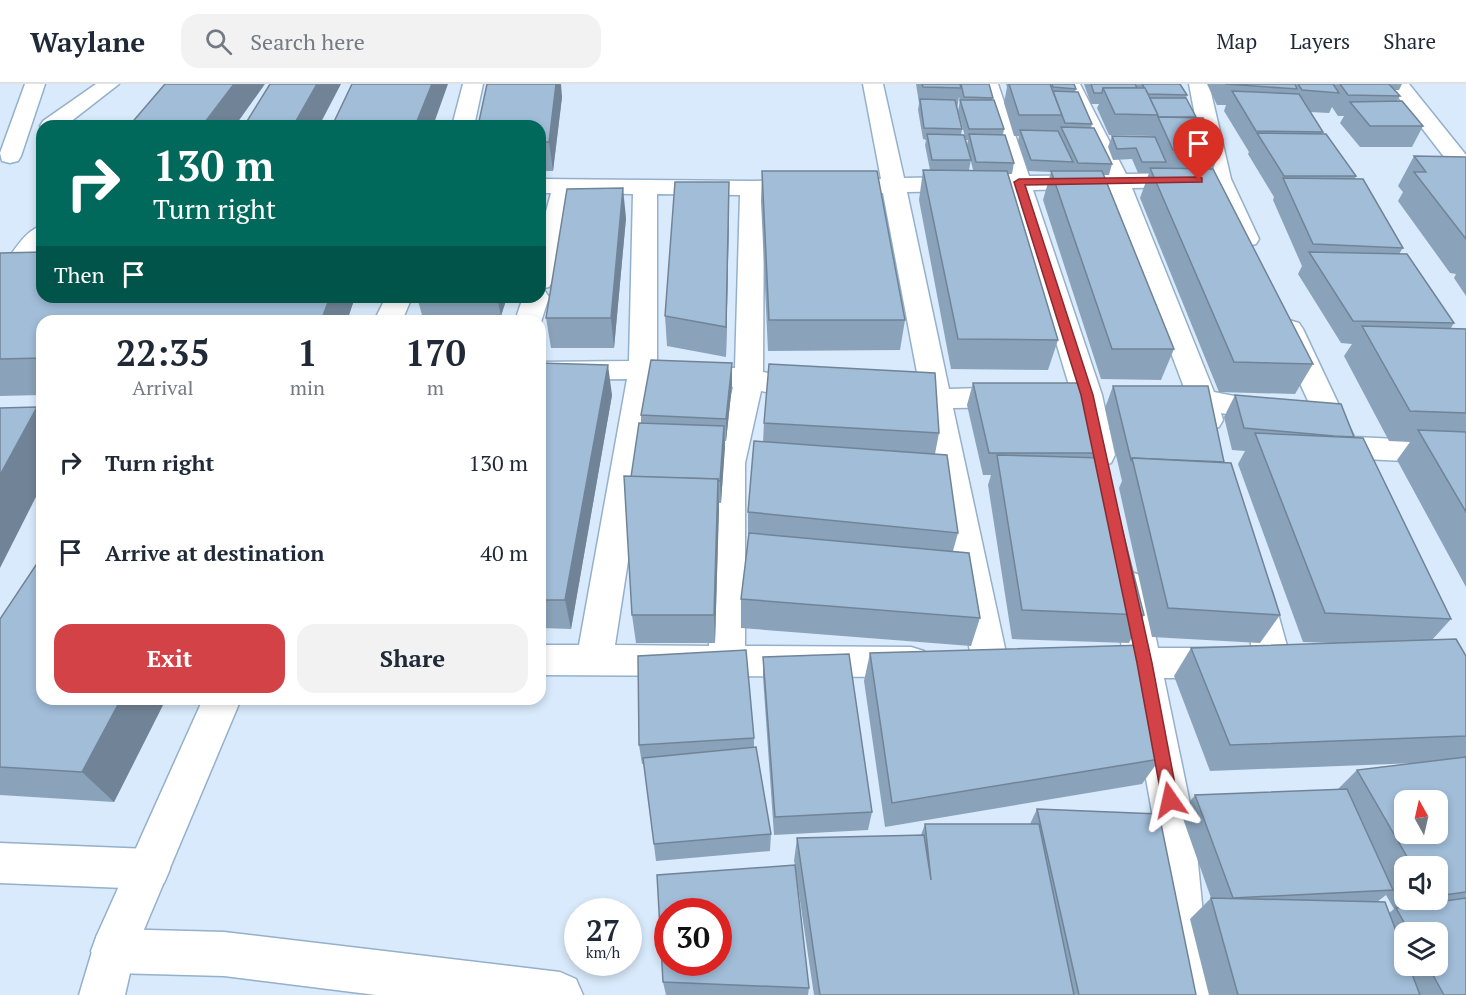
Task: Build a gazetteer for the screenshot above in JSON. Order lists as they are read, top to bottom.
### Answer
{
  "north": "top",
  "page": {
    "header": "Waylane",
    "search": "Search here",
    "nav": ["Map", "Layers", "Share"],
    "turn": ["130 m", "Turn right"],
    "then": "Then",
    "eta": [
      "22:35",
      "Arrival",
      "1",
      "min",
      "170",
      "m"
    ],
    "list": [
      {
        "name": "Turn right",
        "value": "130 m"
      },
      {
        "name": "Arrive at destination",
        "value": "40 m"
      }
    ],
    "buttons": ["Exit", "Share"],
    "speed": "27 km/h",
    "limit": "30"
  }
}
